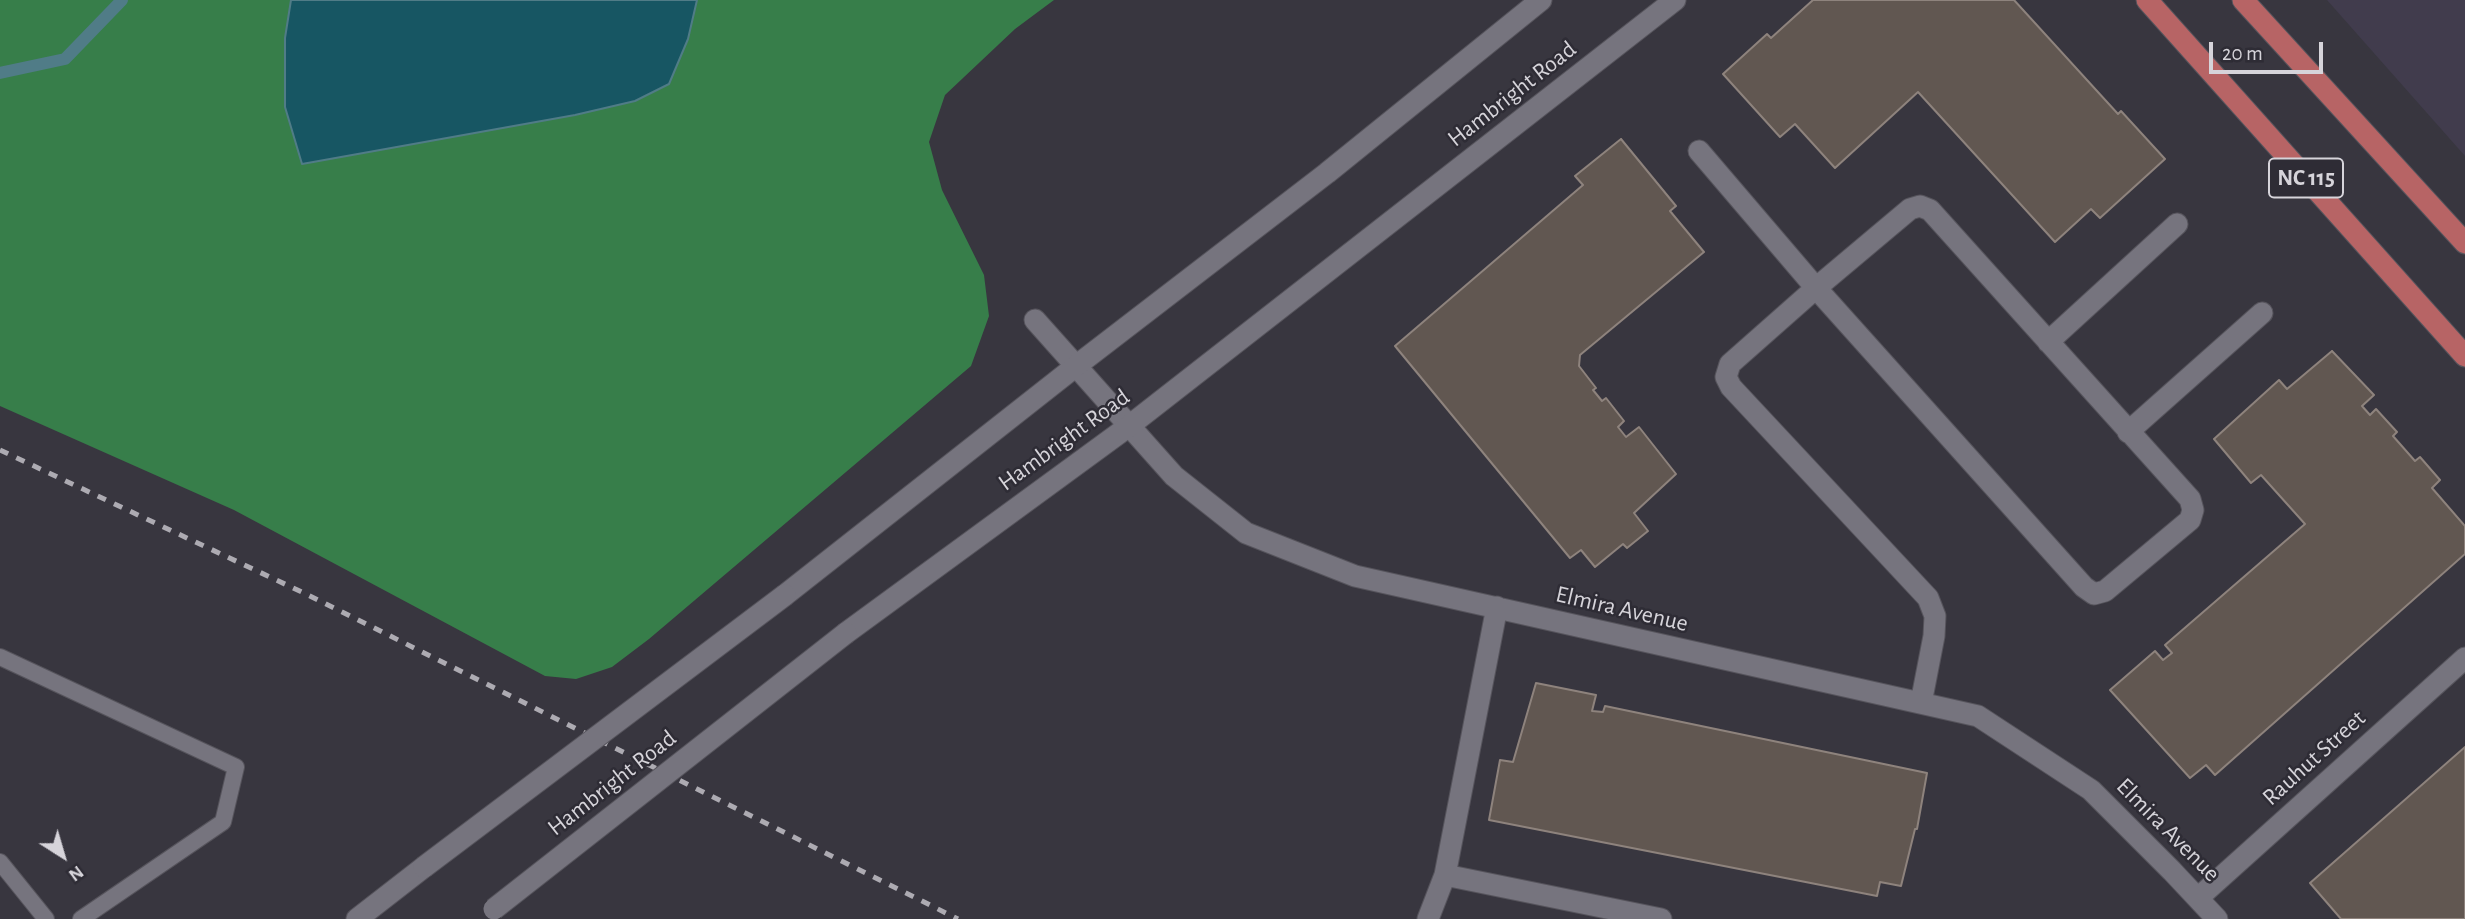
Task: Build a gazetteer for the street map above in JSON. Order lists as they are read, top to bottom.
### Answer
{
  "streets": {
    "main road": ["NC 115"],
    "street": ["Hambright Road", "Elmira Avenue", "Rauhut Street"]
  },
  "crossings": [
    ["Hambright Road", "Elmira Avenue"],
    ["Elmira Avenue", "Rauhut Street"]
  ],
  "scale_bar": "20 m",
  "north": "bottom right"
}
